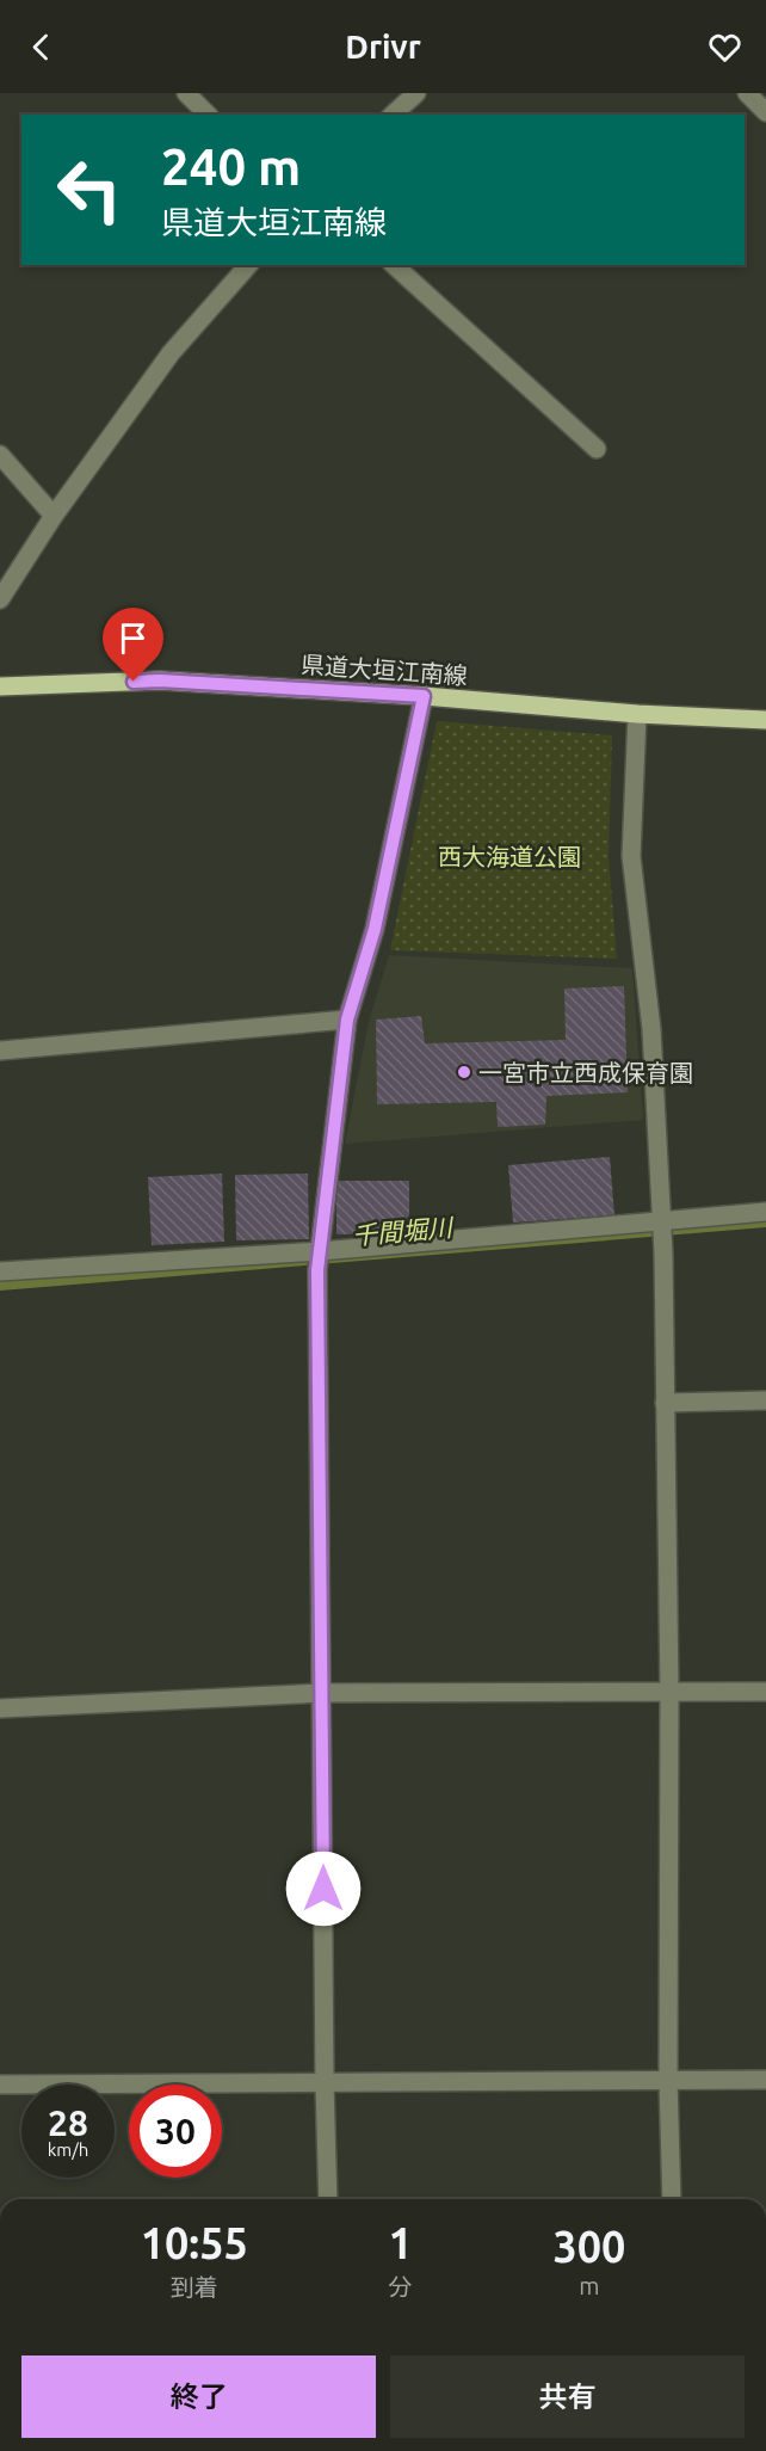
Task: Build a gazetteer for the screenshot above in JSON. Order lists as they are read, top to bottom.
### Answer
{
  "streets": {
    "main road": ["県道大垣江南線"]
  },
  "water": ["千間堀川"],
  "parks": ["西大海道公園"],
  "places": ["一宮市立西成保育園"],
  "page": {
    "header": "Drivr",
    "turn": ["240 m", "県道大垣江南線"],
    "speed": "28 km/h",
    "limit": "30",
    "eta": [
      "10:55",
      "到着",
      "1",
      "分",
      "300",
      "m"
    ],
    "buttons": ["終了", "共有"]
  }
}
